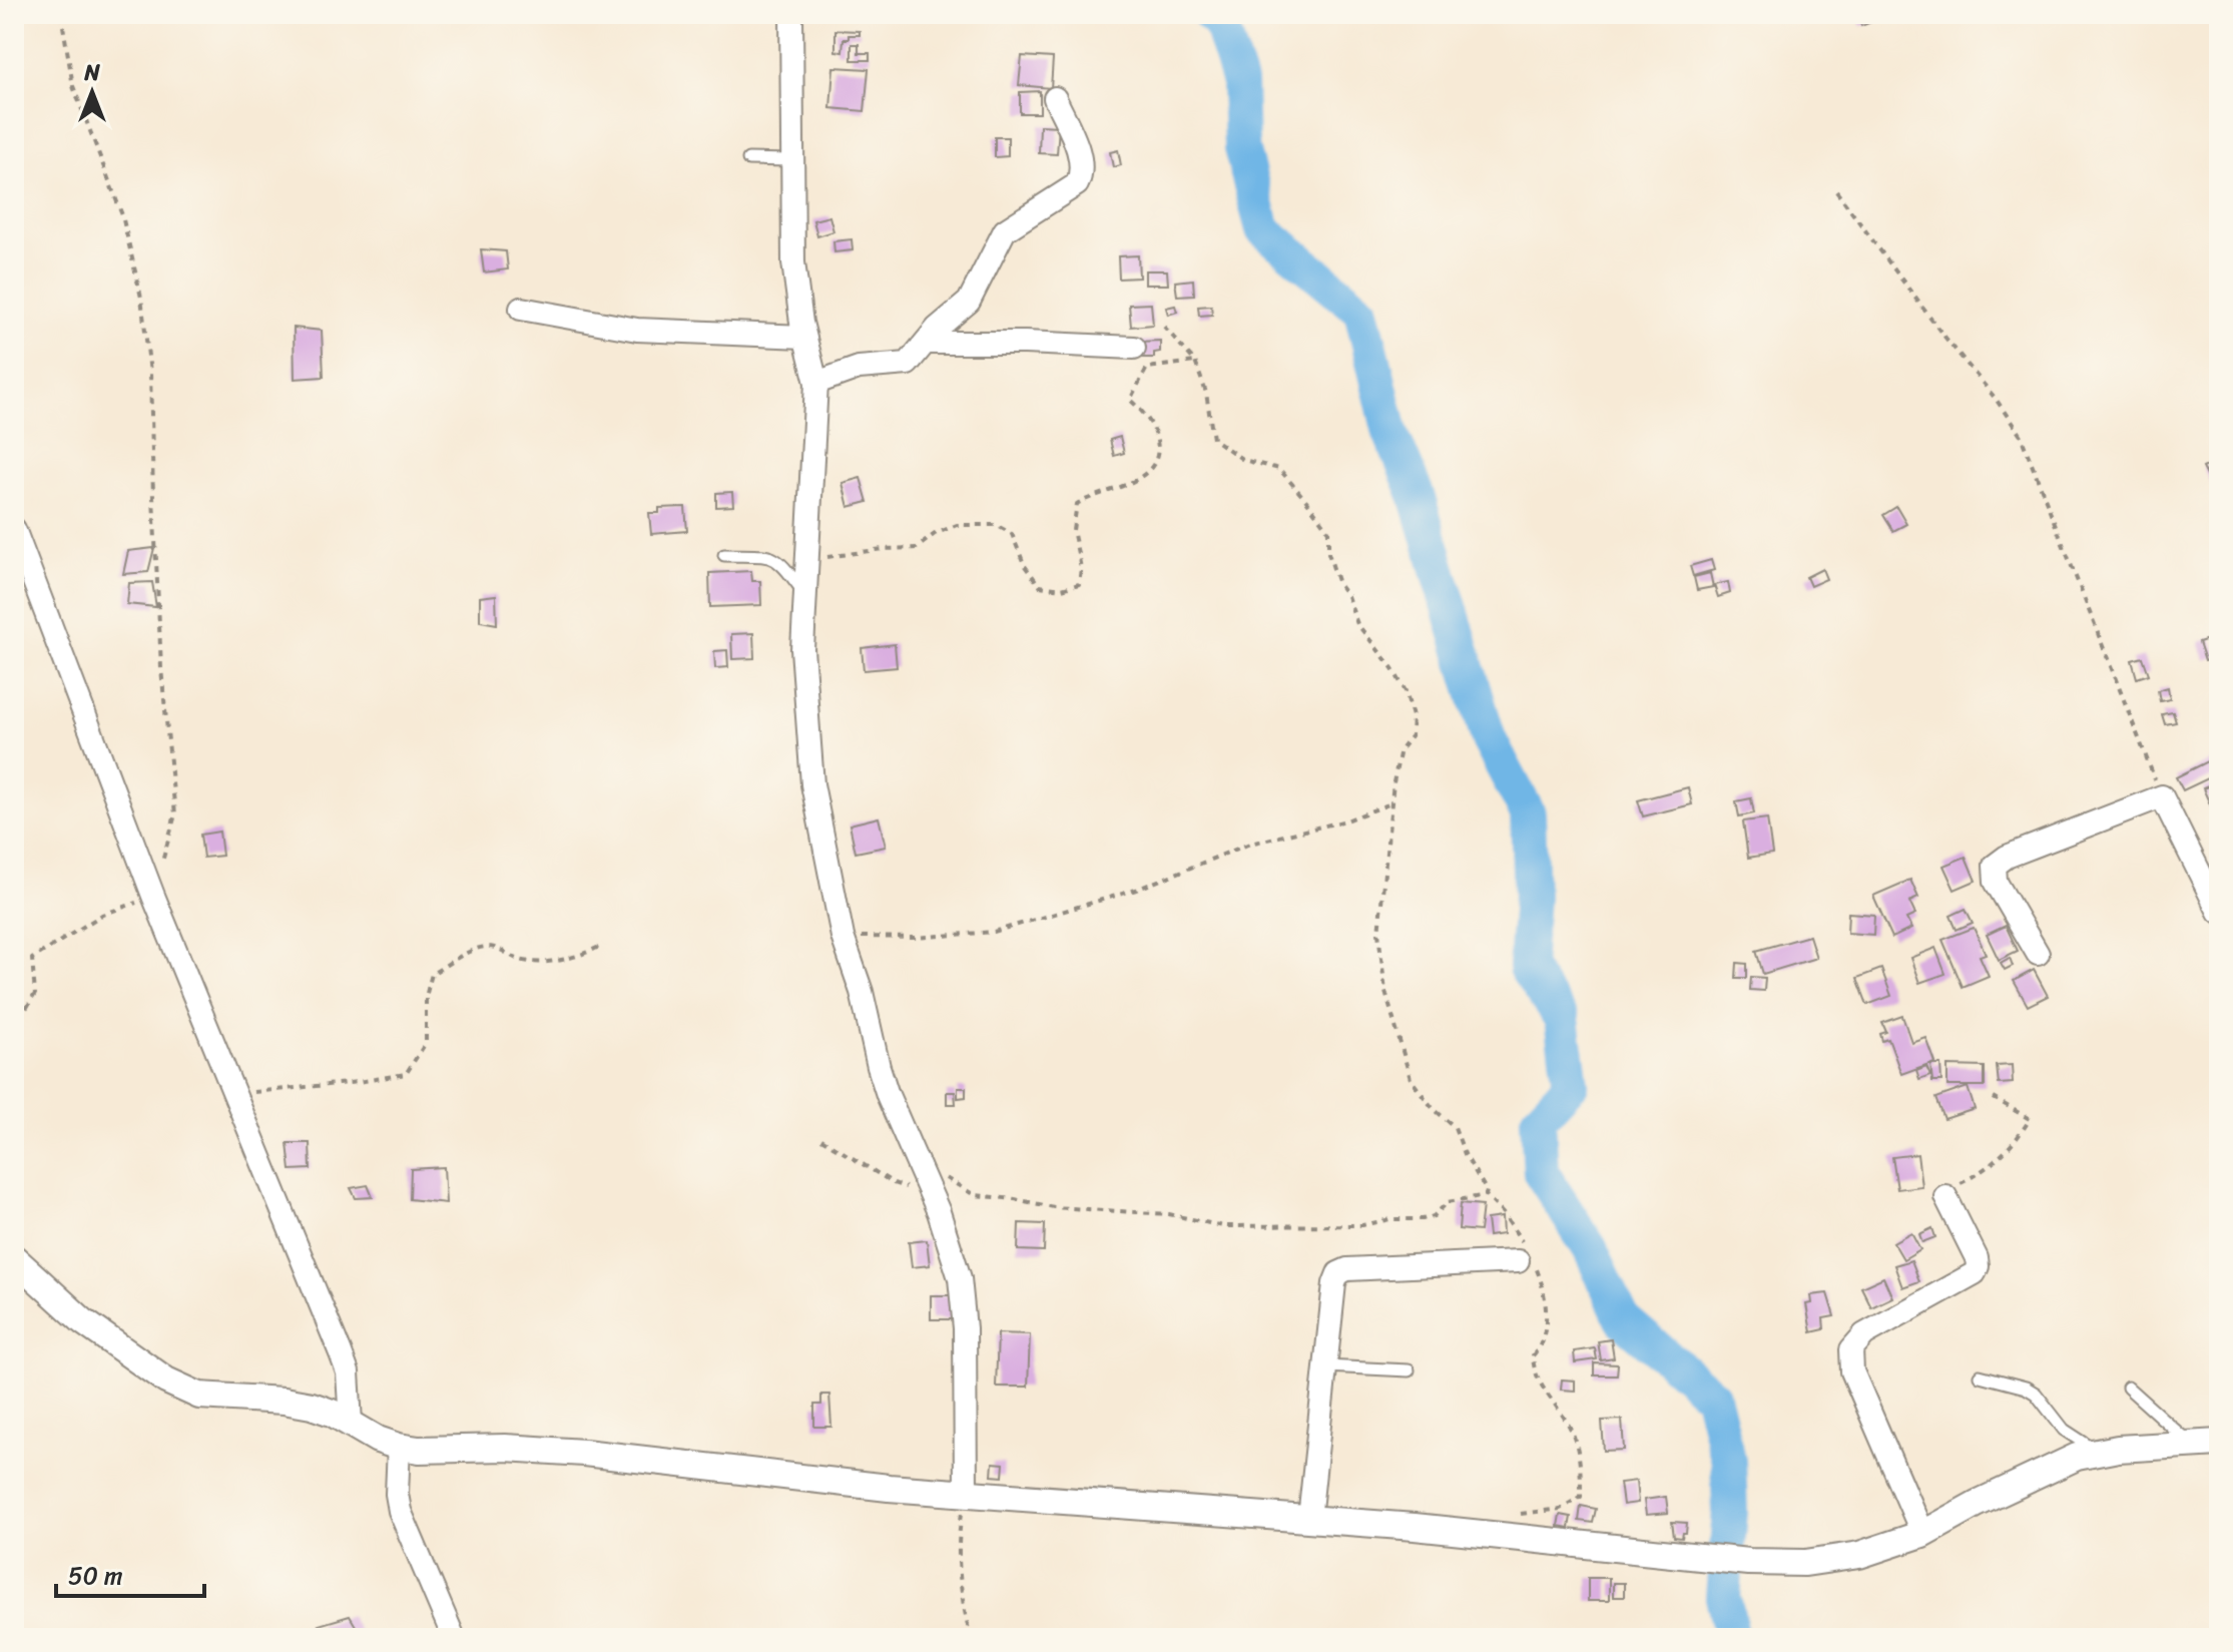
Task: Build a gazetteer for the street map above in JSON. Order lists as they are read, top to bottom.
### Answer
{
  "scale_bar": "50 m",
  "north": "top"
}
